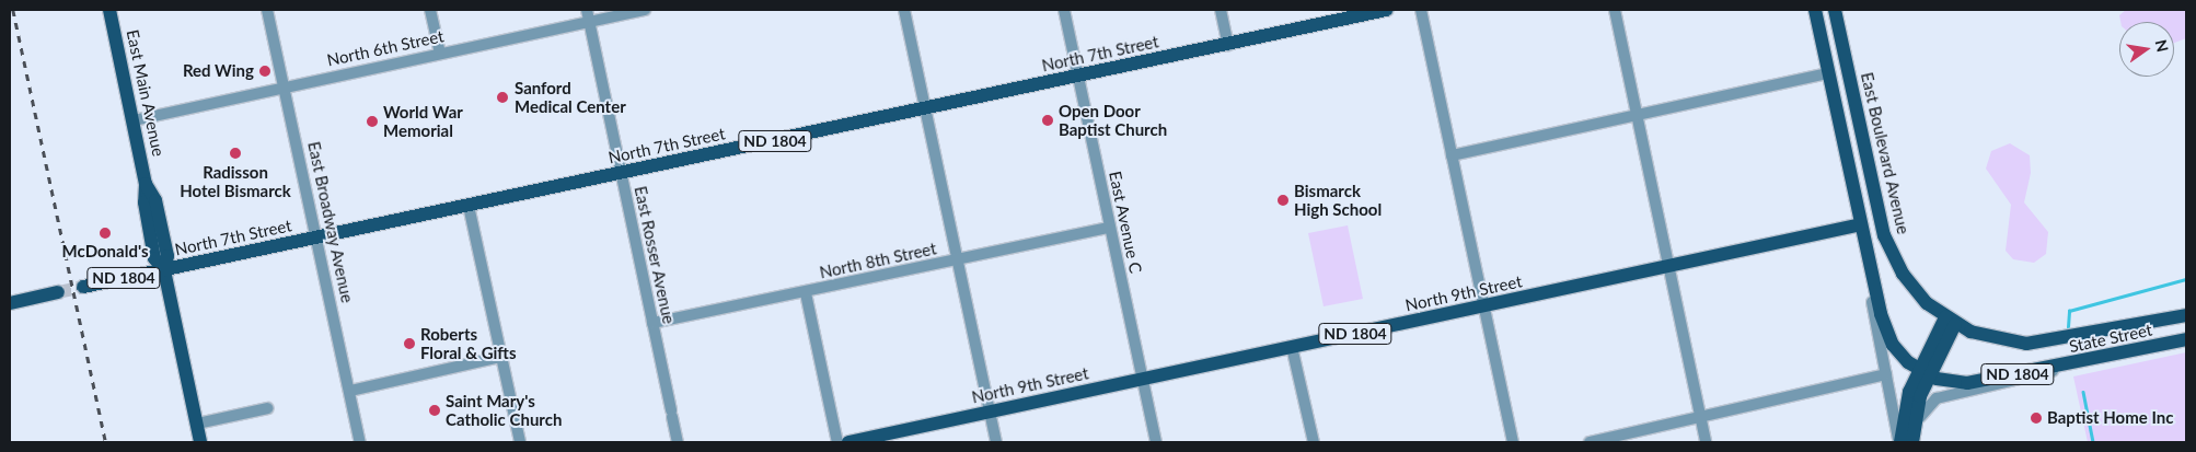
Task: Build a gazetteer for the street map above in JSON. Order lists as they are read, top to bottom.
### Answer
{
  "streets": {
    "main road": [
      "North 7th Street",
      "East Main Avenue",
      "ND 1804",
      "East Boulevard Avenue",
      "North 9th Street",
      "State Street"
    ],
    "street": [
      "North 6th Street",
      "East Broadway Avenue",
      "East Avenue C",
      "East Rosser Avenue",
      "North 8th Street"
    ]
  },
  "crossings": [
    ["North 6th Street", "East Main Avenue"],
    ["North 6th Street", "East Broadway Avenue"],
    ["North 6th Street", "East Rosser Avenue"],
    ["North 7th Street", "East Main Avenue"],
    ["North 7th Street", "East Broadway Avenue"],
    ["North 7th Street", "East Avenue C"],
    ["North 7th Street", "East Rosser Avenue"],
    ["East Boulevard Avenue", "State Street"],
    ["East Avenue C", "North 8th Street"],
    ["East Avenue C", "North 9th Street"],
    ["East Rosser Avenue", "North 8th Street"]
  ],
  "places": [
    "Red Wing",
    "Sanford Medical Center",
    "Open Door Baptist Church",
    "World War Memorial",
    "Radisson Hotel Bismarck",
    "Bismarck High School",
    "McDonald's",
    "Roberts Floral & Gifts",
    "Saint Mary's Catholic Church",
    "Baptist Home Inc"
  ],
  "north": "right"
}
